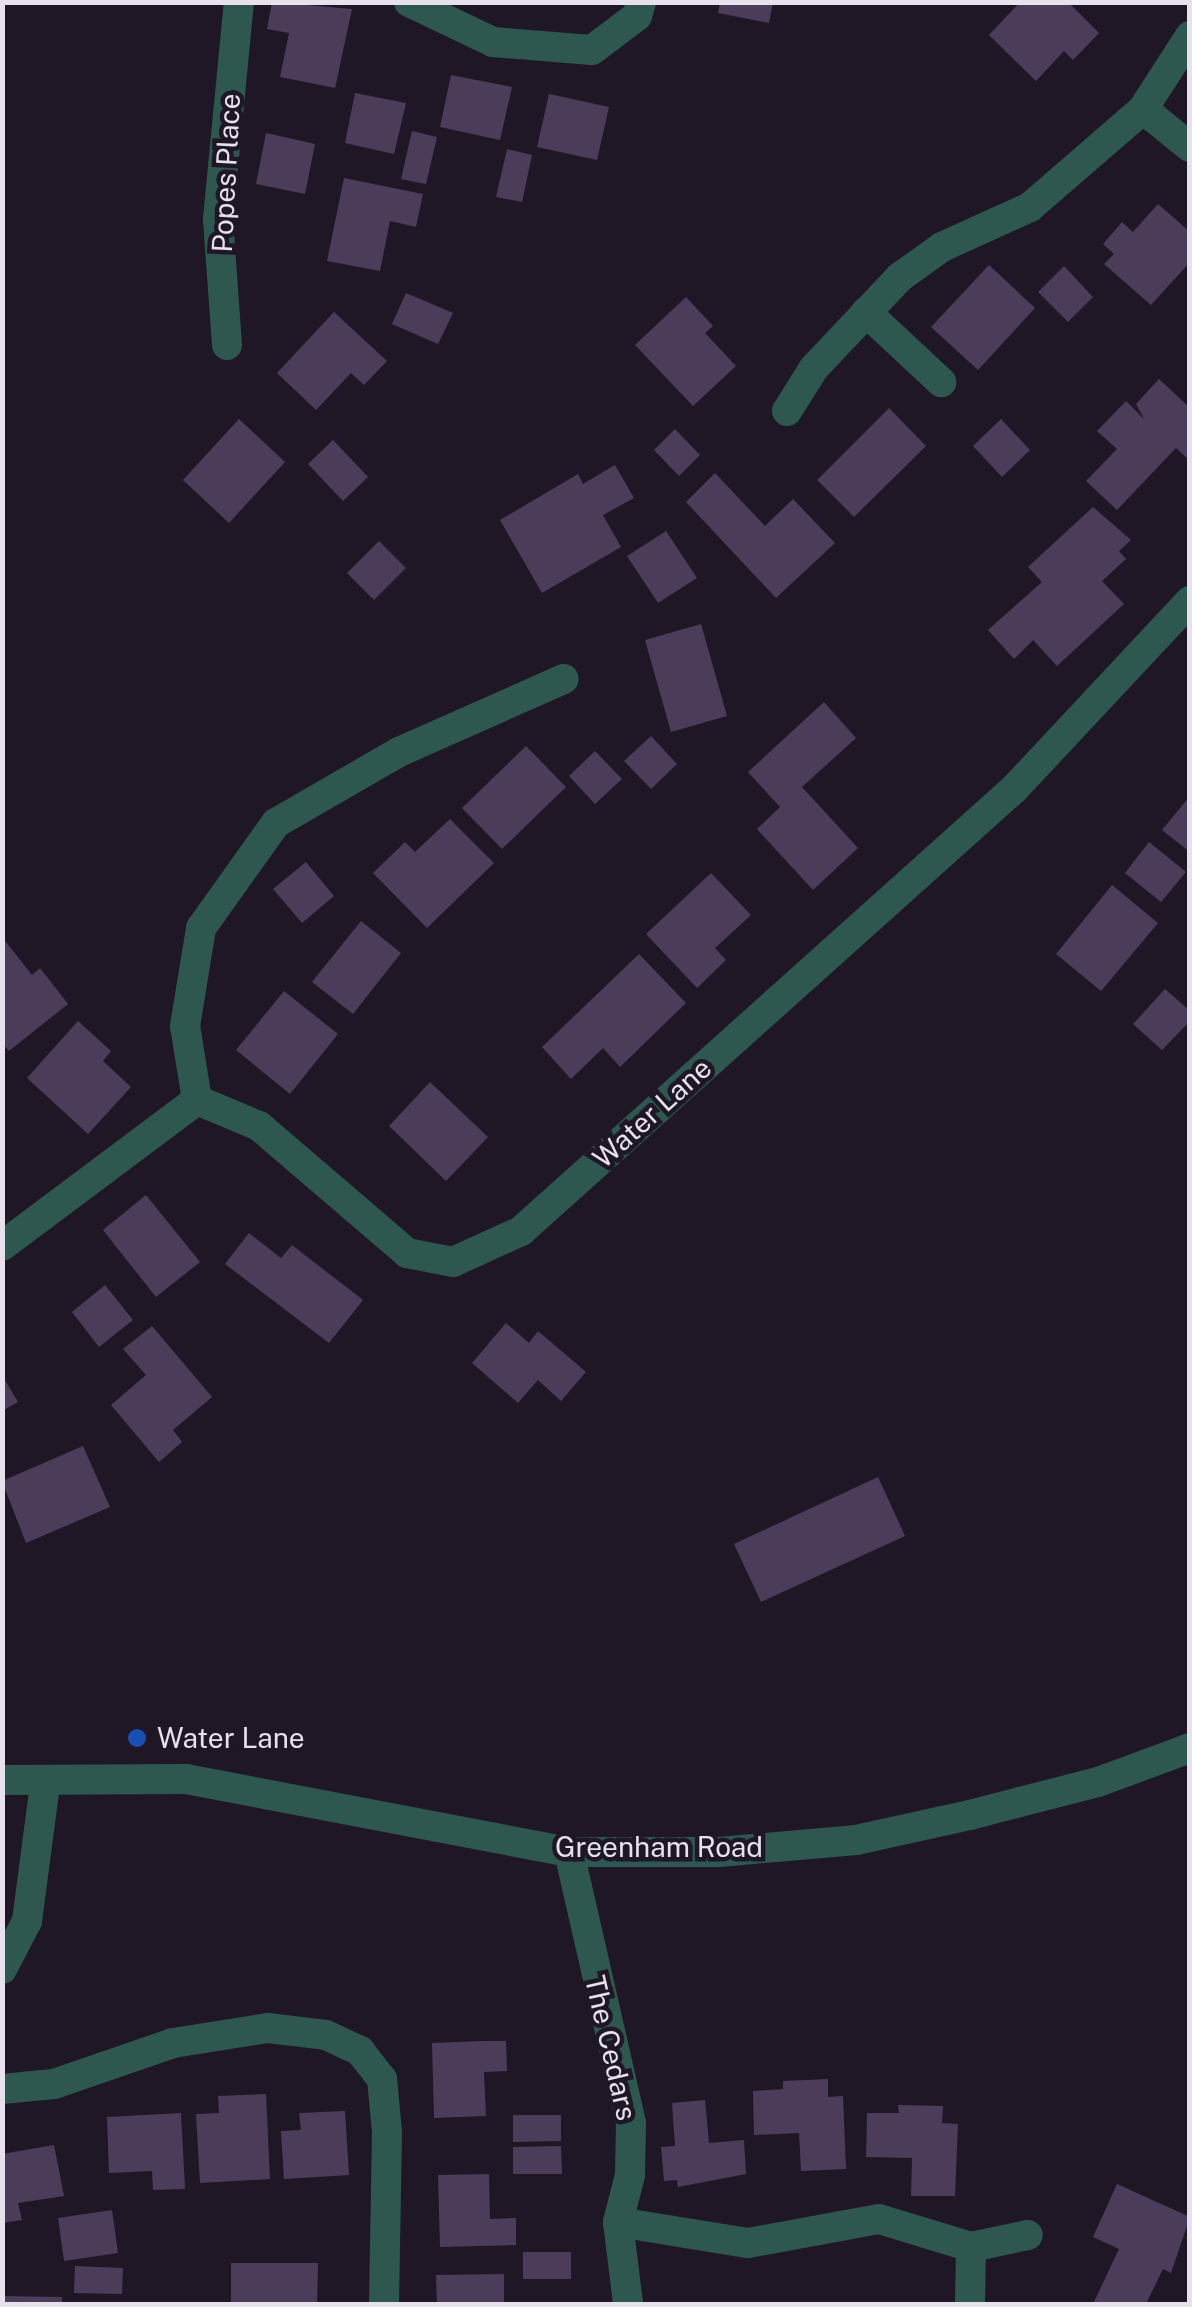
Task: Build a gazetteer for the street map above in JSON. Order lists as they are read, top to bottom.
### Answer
{
  "streets": {
    "street": [
      "Popes Place",
      "Water Lane",
      "Greenham Road",
      "The Cedars"
    ]
  },
  "crossings": [
    ["Greenham Road", "The Cedars"]
  ],
  "places": ["Water Lane"]
}
